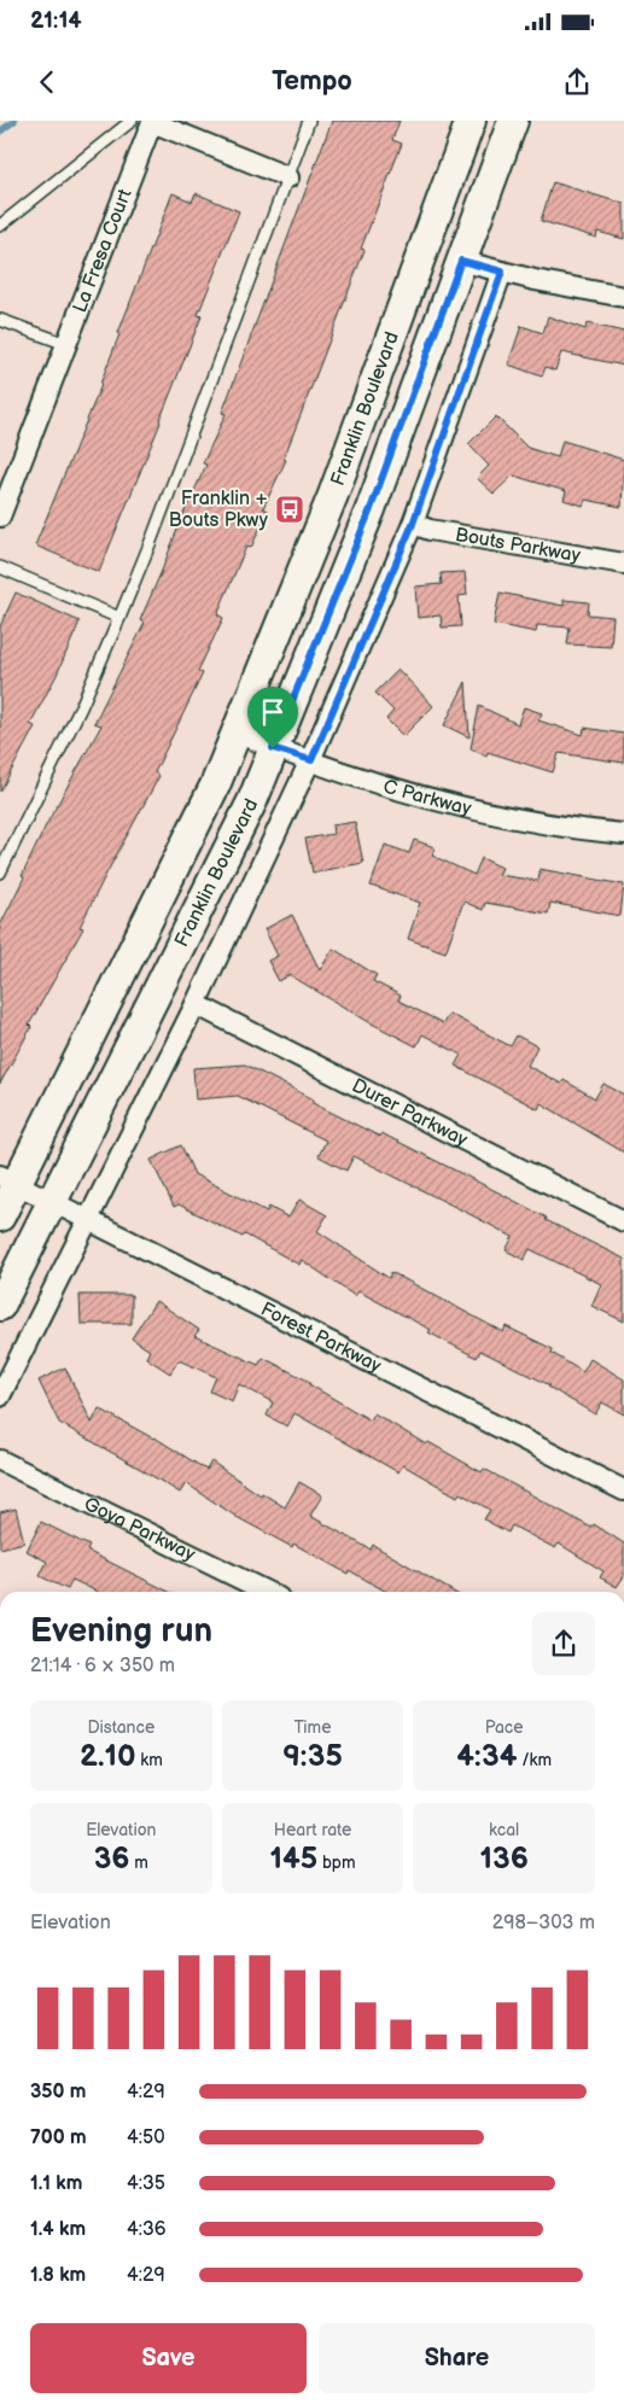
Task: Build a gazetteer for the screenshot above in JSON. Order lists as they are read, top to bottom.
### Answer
{
  "streets": {
    "main road": ["Franklin Boulevard"],
    "street": [
      "La Fresa Court",
      "Bouts Parkway",
      "C Parkway",
      "Durer Parkway",
      "Forest Parkway",
      "Goya Parkway"
    ]
  },
  "crossings": [
    ["Franklin Boulevard", "C Parkway"],
    ["Franklin Boulevard", "Forest Parkway"]
  ],
  "places": {
    "bus stop": ["Franklin + Bouts Pkwy"]
  },
  "page": {
    "status": "21:14",
    "header": "Tempo",
    "heading": ["Evening run", "21:14 · 6 × 350 m"],
    "stats": [
      ["Distance", "2.10 km"],
      ["Time", "9:35"],
      ["Pace", "4:34 /km"],
      ["Elevation", "36 m"],
      ["Heart rate", "145 bpm"],
      ["kcal", "136"]
    ],
    "chart": ["Elevation", "298–303 m"],
    "list": [
      {
        "name": "350 m",
        "note": "4:29"
      },
      {
        "name": "700 m",
        "note": "4:50"
      },
      {
        "name": "1.1 km",
        "note": "4:35"
      },
      {
        "name": "1.4 km",
        "note": "4:36"
      },
      {
        "name": "1.8 km",
        "note": "4:29"
      }
    ],
    "buttons": ["Save", "Share"]
  }
}
